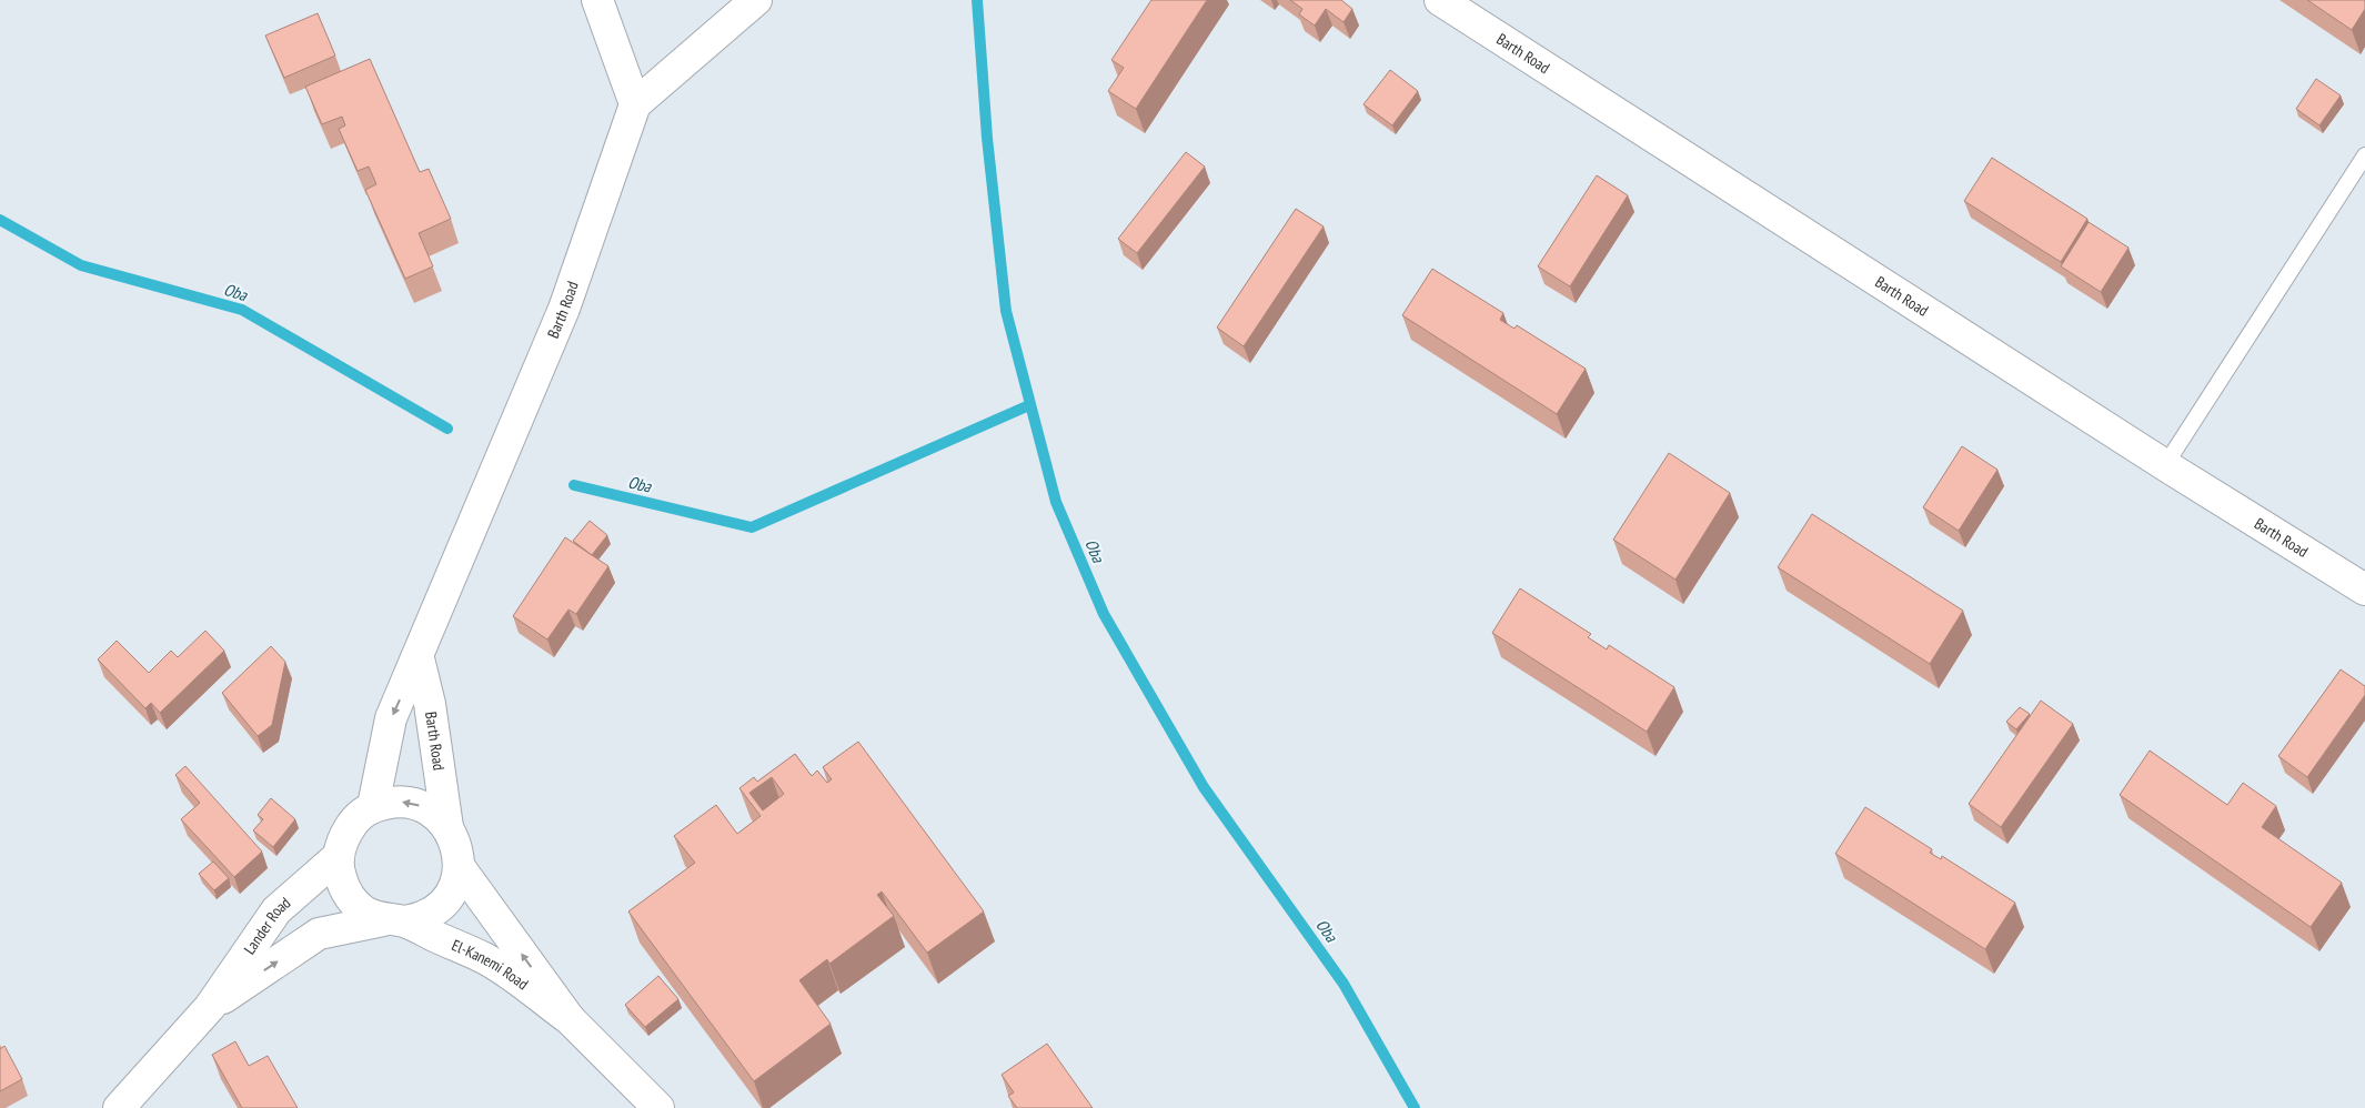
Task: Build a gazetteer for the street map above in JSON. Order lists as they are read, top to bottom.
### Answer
{
  "streets": {
    "street": ["Barth Road", "Lander Road", "El-Kanemi Road"]
  },
  "crossings": [
    ["Barth Road", "Lander Road"],
    ["Barth Road", "El-Kanemi Road"],
    ["Lander Road", "El-Kanemi Road"]
  ],
  "water": ["Oba"]
}
